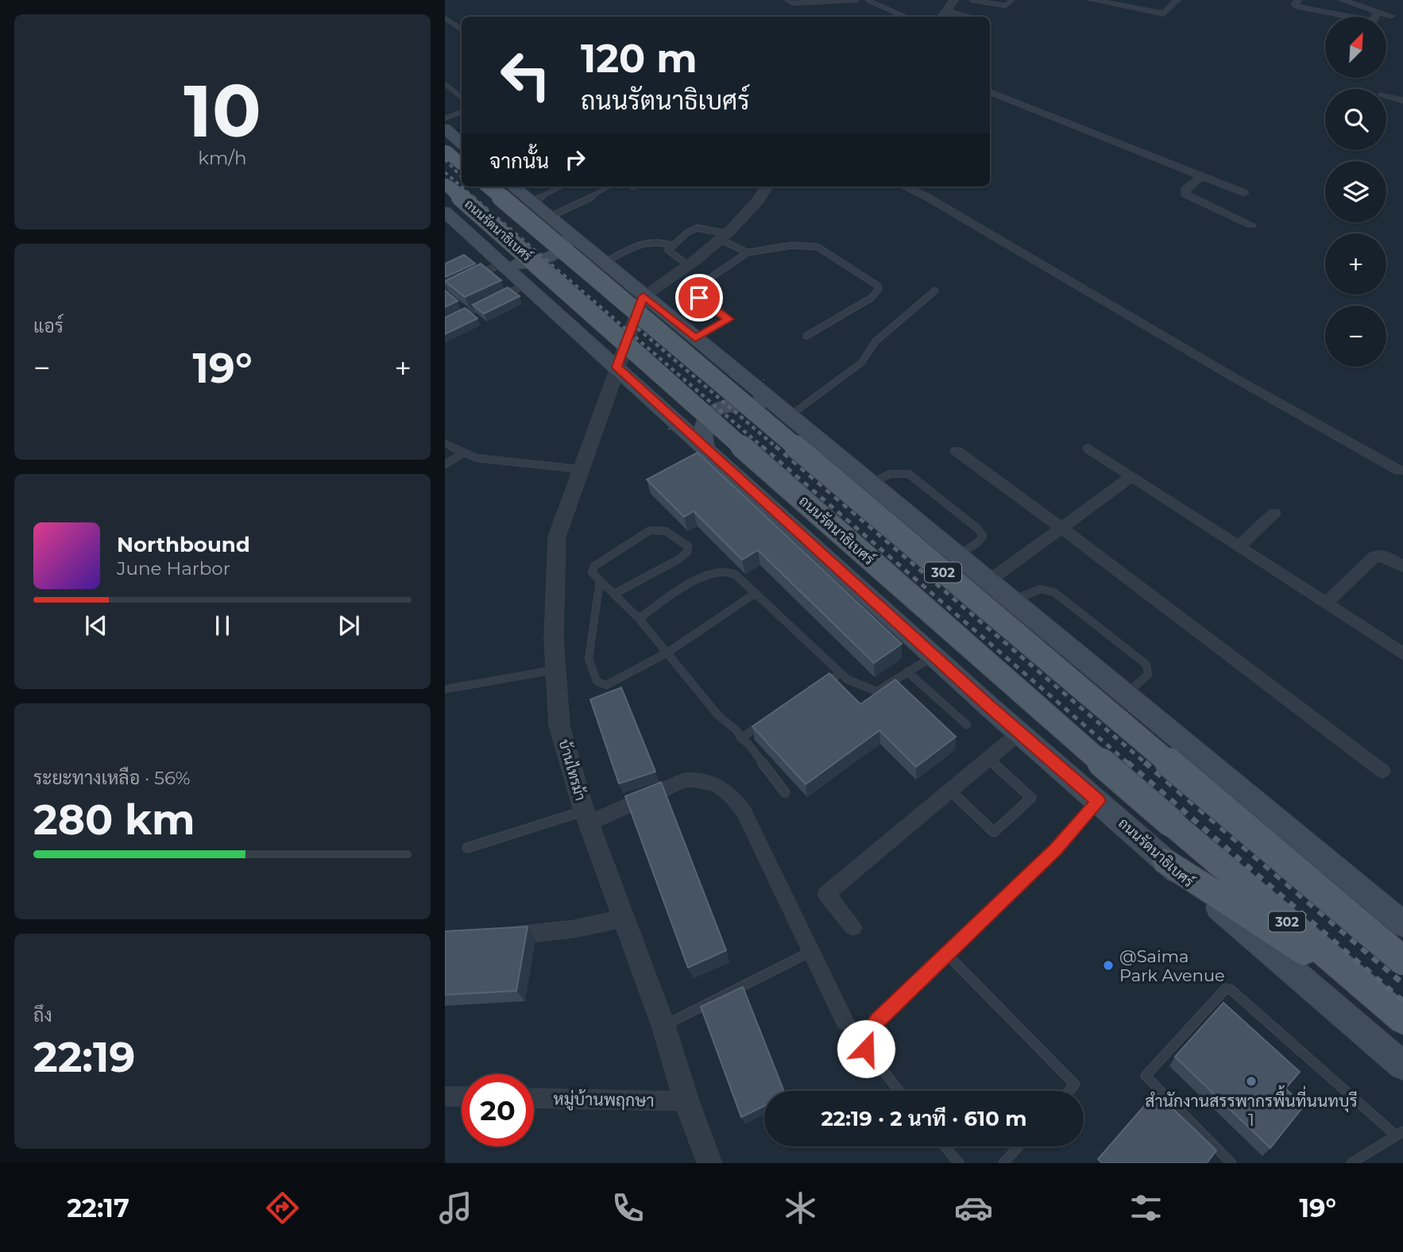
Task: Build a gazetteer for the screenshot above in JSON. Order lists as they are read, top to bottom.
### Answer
{
  "streets": {
    "main road": ["ถนนรัตนาธิเบศร์", "302"],
    "street": ["บ้านไทรม้า", "หมู่บ้านพฤกษา"]
  },
  "crossings": [
    ["ถนนรัตนาธิเบศร์", "บ้านไทรม้า"],
    ["บ้านไทรม้า", "หมู่บ้านพฤกษา"]
  ],
  "places": ["@Saima Park Avenue", "สำนักงานสรรพากรพื้นที่นนทบุรี 1"],
  "north": "top right",
  "page": {
    "tile": [
      ["10", "km/h"],
      "แอร์",
      ["ระยะทางเหลือ · 56%", "280 km"],
      ["ถึง", "22:19"]
    ],
    "map_buttons": ["+", "−"],
    "turn": ["120 m", "ถนนรัตนาธิเบศร์"],
    "then": "จากนั้น",
    "heat": ["−", "19°", "+"],
    "song": ["Northbound", "June Harbor"],
    "limit": "20",
    "trip": "22:19 · 2 นาที · 610 m",
    "tabs": ["22:17", "19°"]
  }
}
